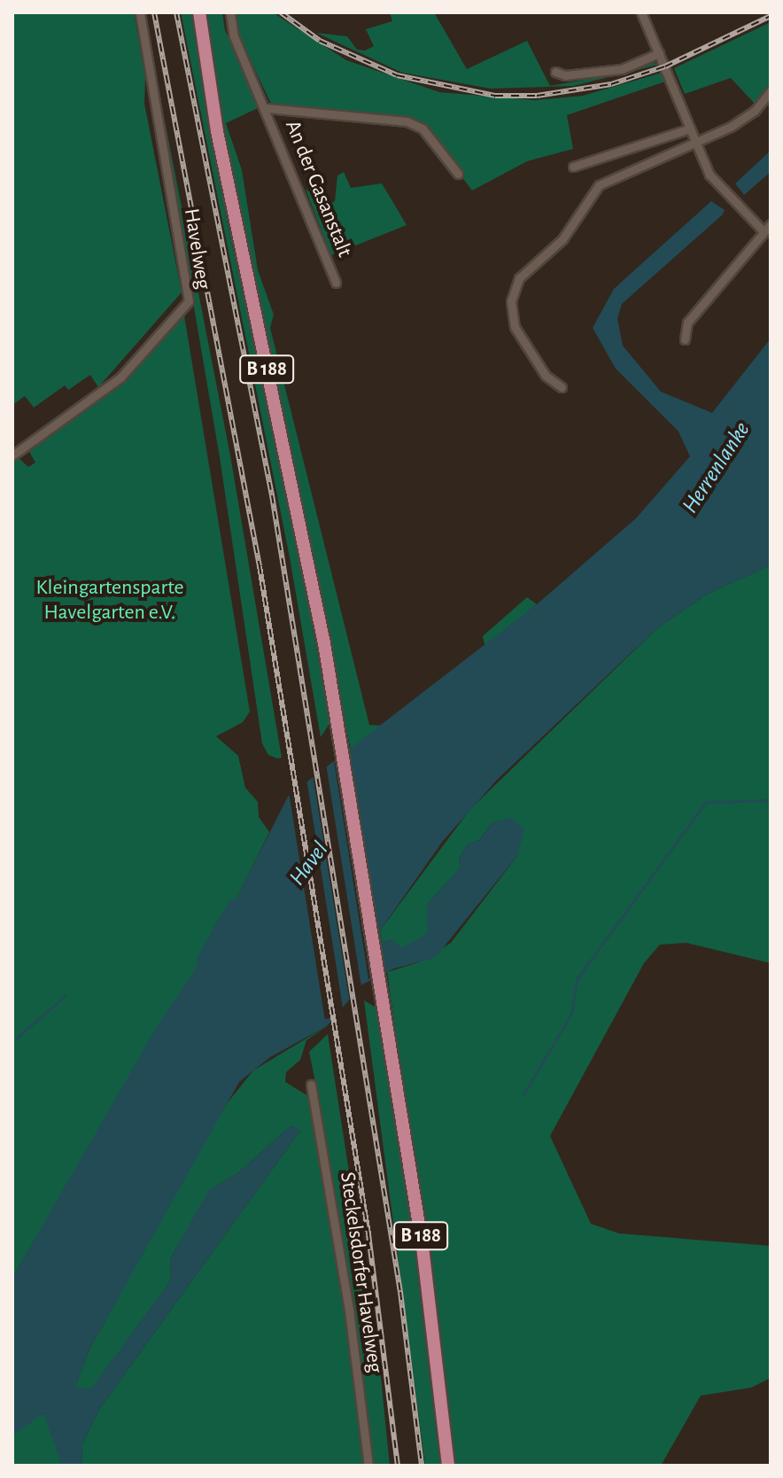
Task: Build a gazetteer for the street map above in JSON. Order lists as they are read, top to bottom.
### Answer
{
  "streets": {
    "main road": ["B 188"],
    "street": ["An der Gasanstalt", "Havelweg", "Steckelsdorfer Havelweg"]
  },
  "water": ["Herrenlanke", "Havel"],
  "parks": ["Kleingartensparte Havelgarten e.V."]
}
